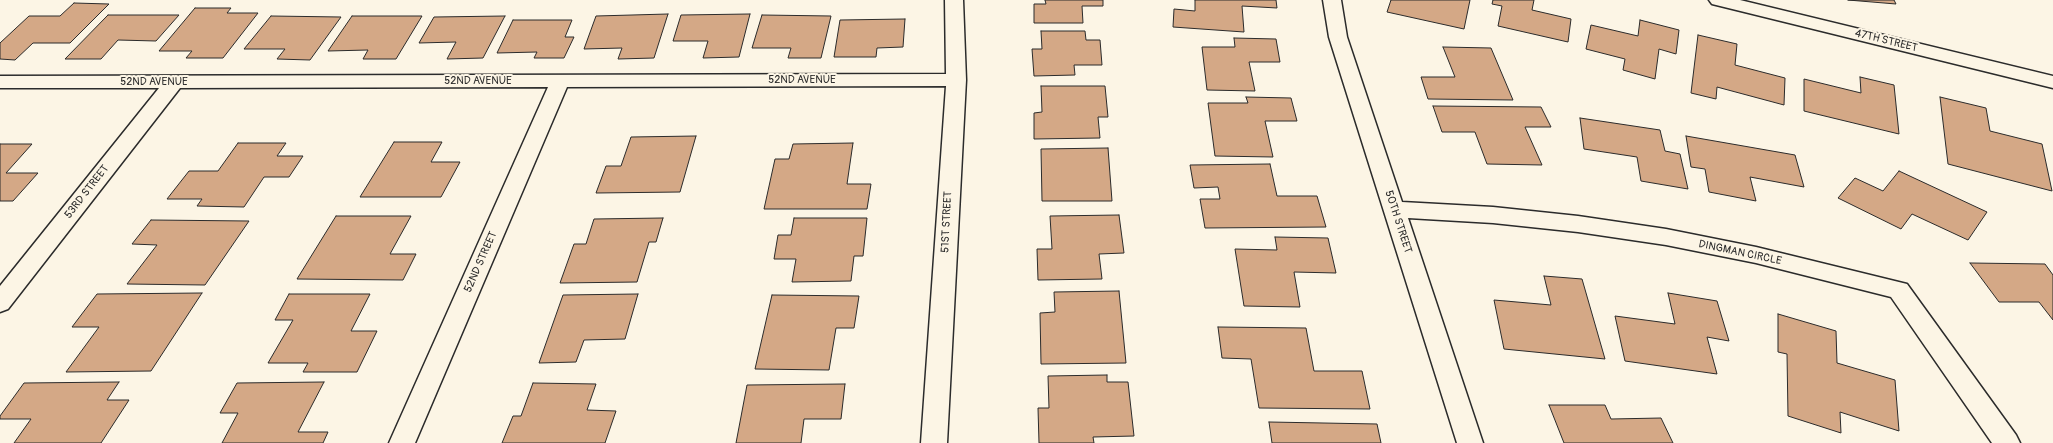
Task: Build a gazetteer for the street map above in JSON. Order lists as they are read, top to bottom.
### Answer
{
  "streets": {
    "street": [
      "47TH STREET",
      "52ND AVENUE",
      "53RD STREET",
      "51ST STREET",
      "50TH STREET",
      "DINGMAN CIRCLE",
      "52ND STREET"
    ]
  },
  "crossings": [
    ["52ND AVENUE", "53RD STREET"],
    ["52ND AVENUE", "51ST STREET"],
    ["52ND AVENUE", "52ND STREET"],
    ["50TH STREET", "DINGMAN CIRCLE"]
  ]
}
